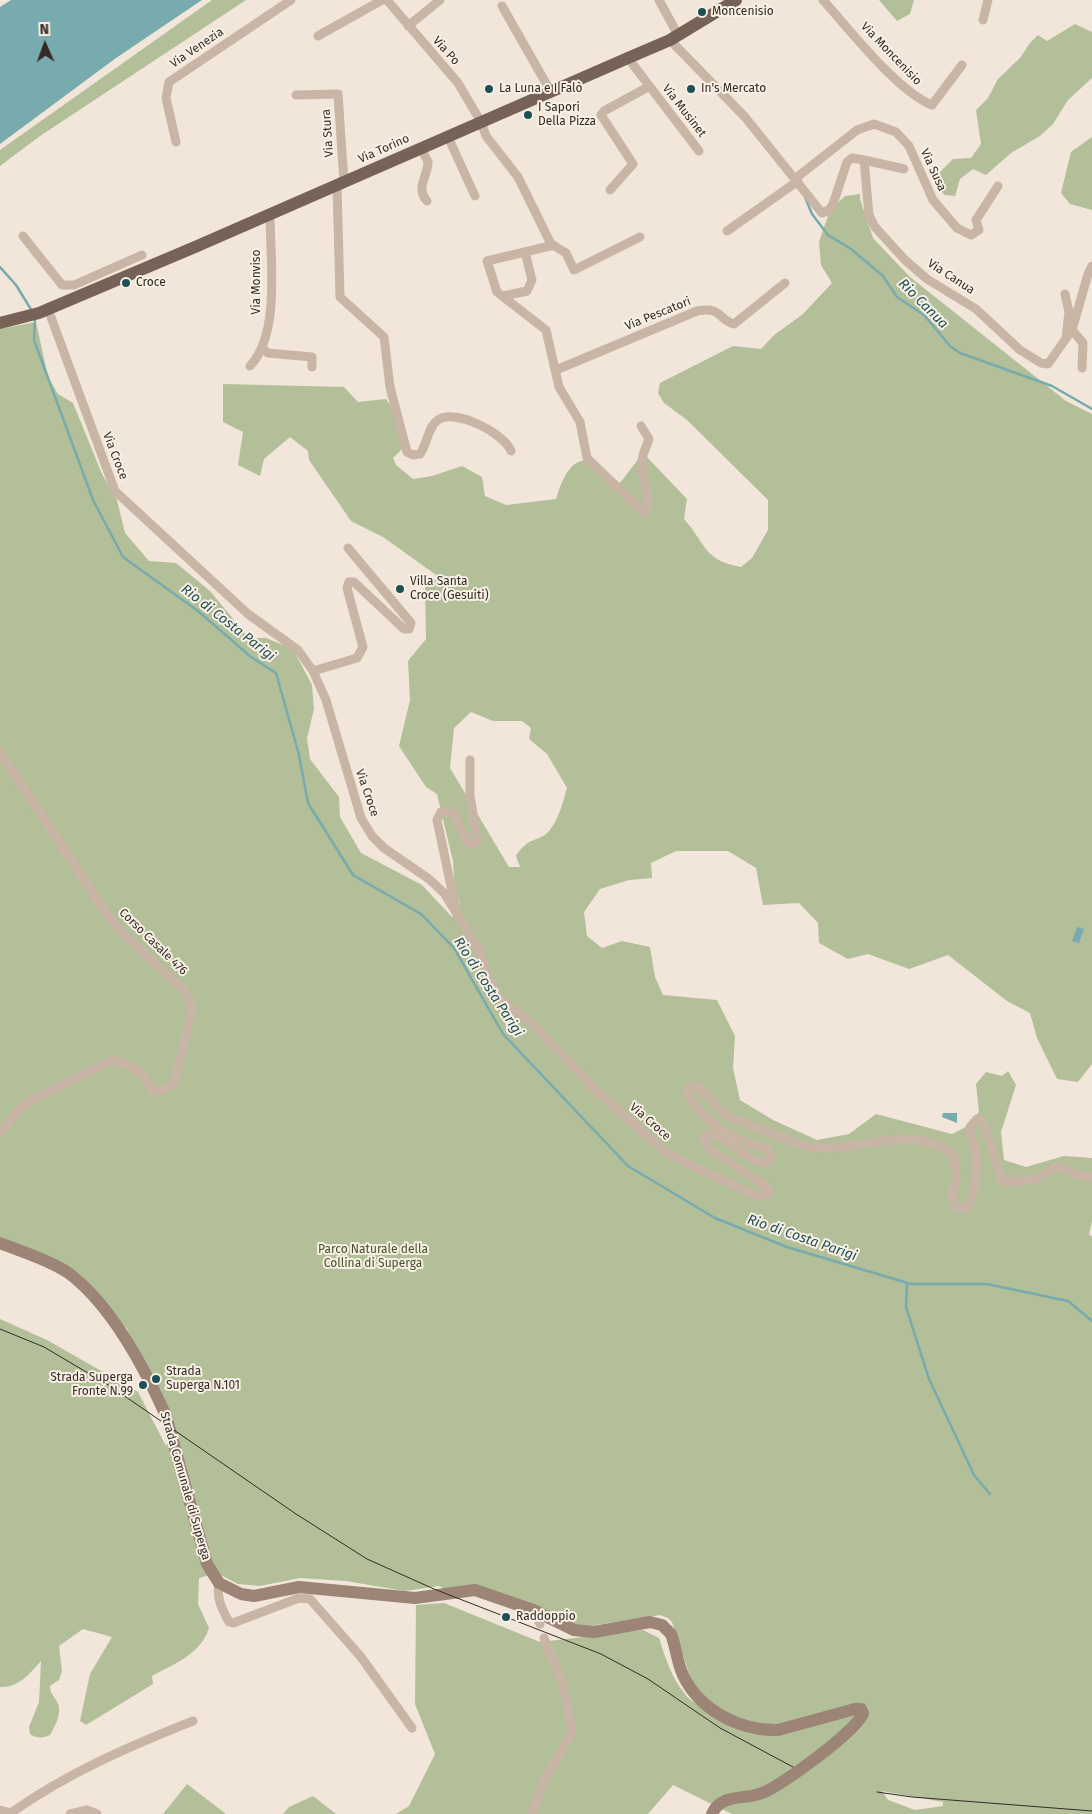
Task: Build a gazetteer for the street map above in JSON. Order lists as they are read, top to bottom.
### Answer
{
  "streets": {
    "main road": ["Via Torino"],
    "street": [
      "Via Venezia",
      "Via Po",
      "Via Moncenisio",
      "Via Musinet",
      "Via Stura",
      "Via Susa",
      "Via Canua",
      "Via Monviso",
      "Via Pescatori",
      "Via Croce",
      "Corso Casale 476",
      "Strada Comunale di Superga"
    ]
  },
  "crossings": [
    ["Via Po", "Via Torino"],
    ["Via Musinet", "Via Torino"],
    ["Via Stura", "Via Torino"],
    ["Via Torino", "Via Monviso"],
    ["Via Torino", "Via Croce"]
  ],
  "water": ["Rio Canua", "Rio di Costa Parigi"],
  "parks": ["Parco Naturale della Collina di Superga"],
  "places": [
    "Moncenisio",
    "La Luna e I Falò",
    "In's Mercato",
    "I Sapori Della Pizza",
    "Croce",
    "Villa Santa Croce (Gesuiti)",
    "Strada Superga N.101",
    "Strada Superga Fronte N.99",
    "Raddoppio"
  ],
  "north": "top"
}
